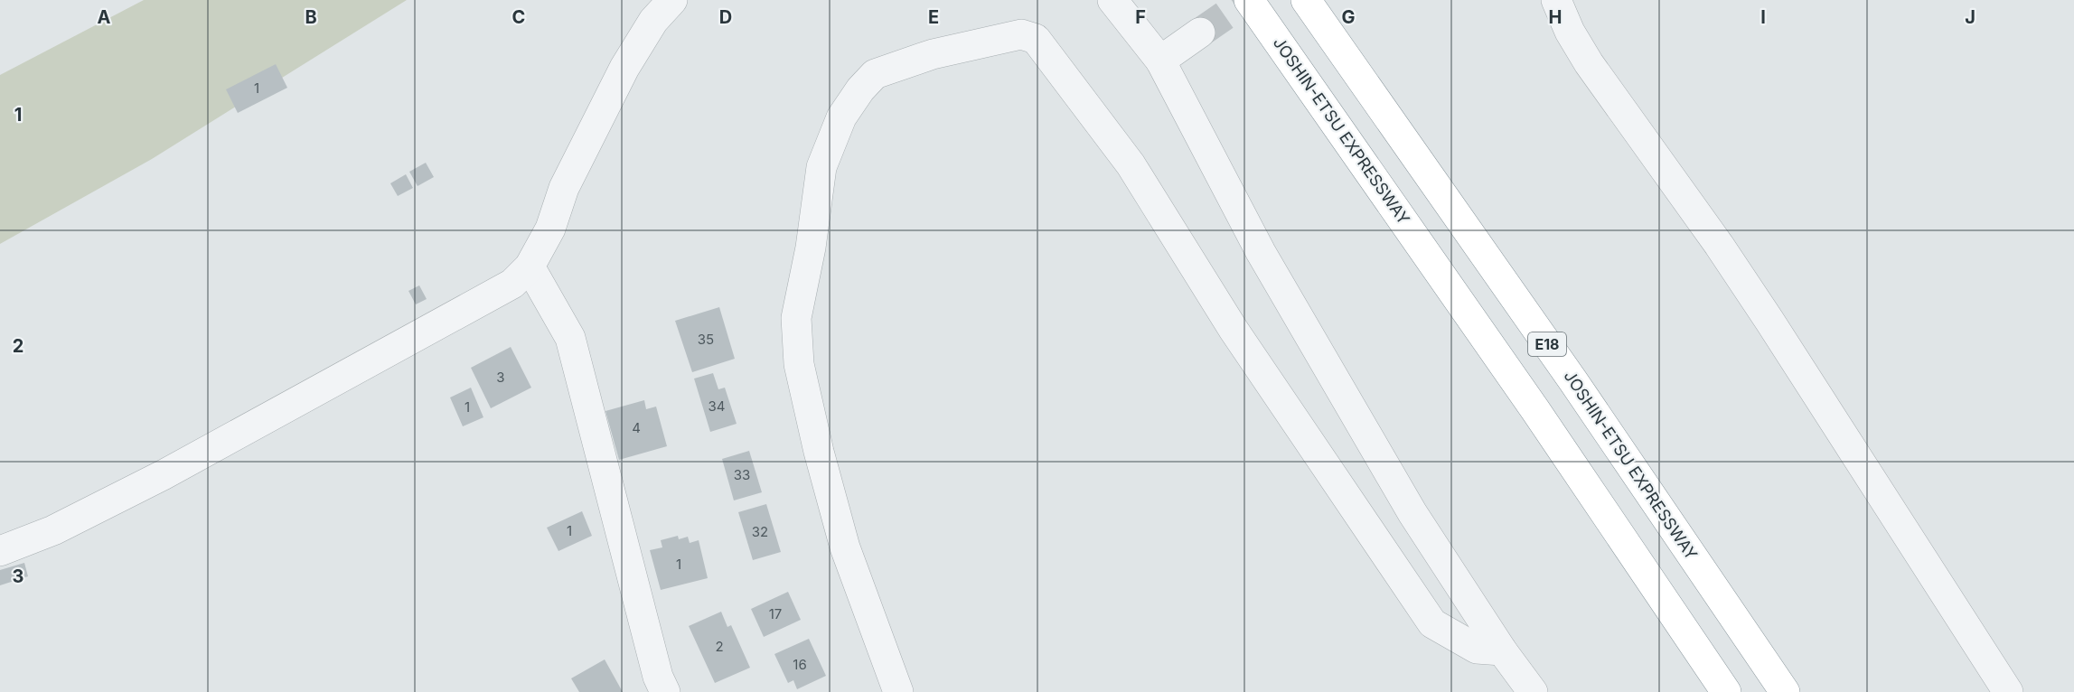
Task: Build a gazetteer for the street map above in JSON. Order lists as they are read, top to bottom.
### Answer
{
  "streets": {
    "highway": ["JOSHIN-ETSU EXPRESSWAY", "E18"]
  },
  "house_numbers": [
    "1",
    "35",
    "3",
    "34",
    "1",
    "4",
    "33",
    "1",
    "32",
    "1",
    "17",
    "2",
    "16"
  ],
  "grid": {
    "columns": [
      "A",
      "B",
      "C",
      "D",
      "E",
      "F",
      "G",
      "H",
      "I",
      "J"
    ],
    "rows": ["1", "2", "3"]
  }
}
